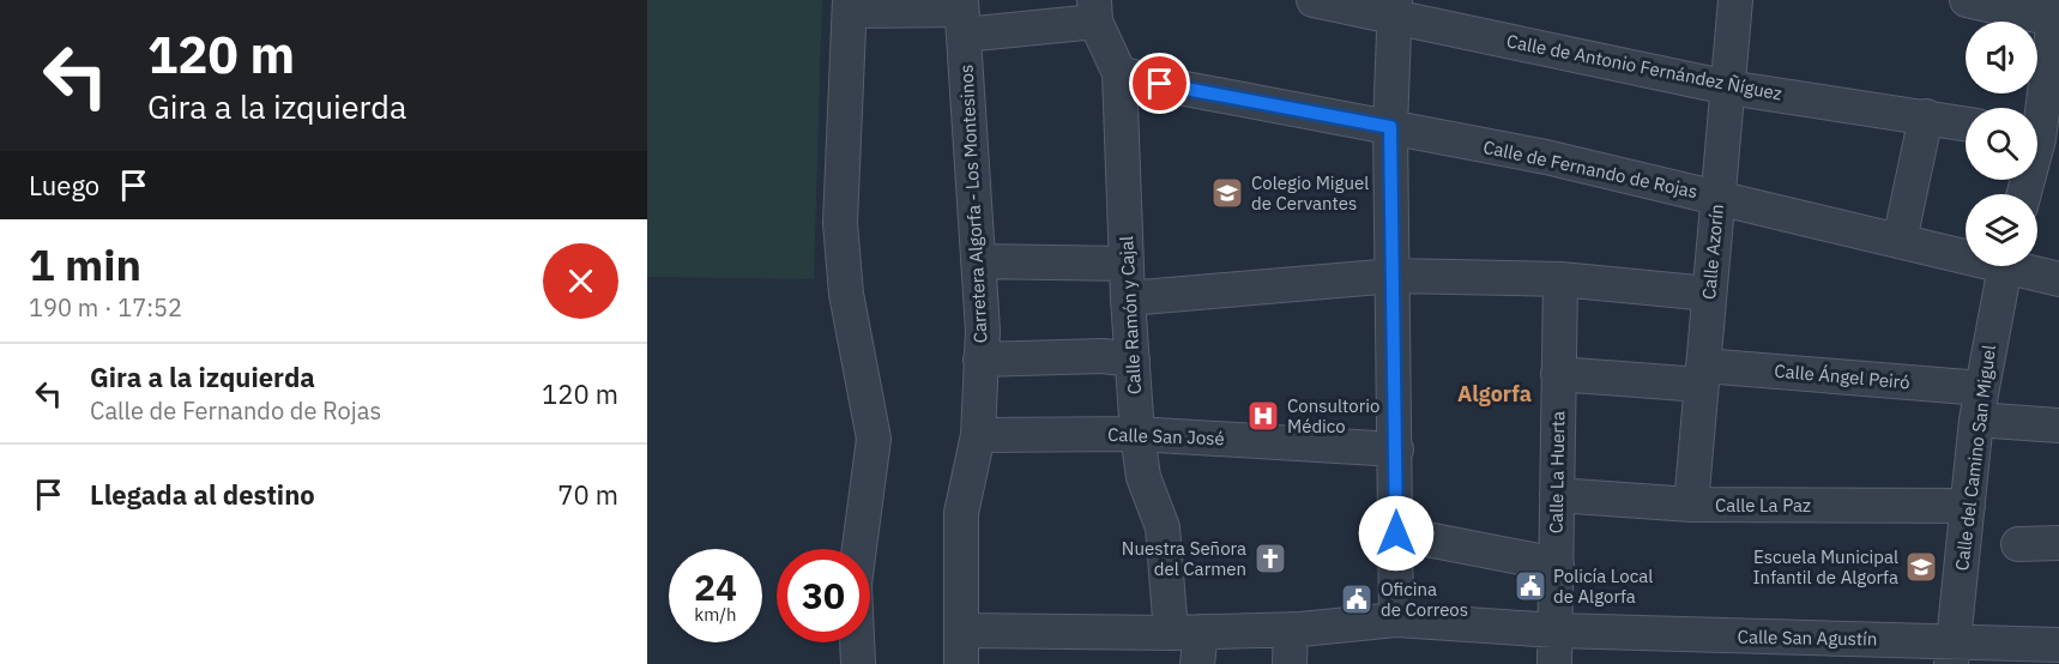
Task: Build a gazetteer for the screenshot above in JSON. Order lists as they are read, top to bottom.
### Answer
{
  "streets": {
    "street": [
      "Calle de Antonio Fernández Ñíguez",
      "Calle de Fernando de Rojas",
      "Carretera Algorfa - Los Montesinos",
      "Calle Azorín",
      "Calle Ramón y Cajal",
      "Calle Ángel Peiró",
      "Calle San José",
      "Calle del Camino San Miguel",
      "Calle La Huerta",
      "Calle La Paz",
      "Calle San Agustín"
    ]
  },
  "crossings": [
    ["Calle de Antonio Fernández Ñíguez", "Calle Azorín"],
    ["Calle de Fernando de Rojas", "Calle Azorín"],
    ["Calle de Fernando de Rojas", "Calle Ramón y Cajal"],
    ["Carretera Algorfa - Los Montesinos", "Calle San José"],
    ["Carretera Algorfa - Los Montesinos", "Calle San Agustín"],
    ["Calle Azorín", "Calle Ángel Peiró"],
    ["Calle Azorín", "Calle La Paz"],
    ["Calle Ramón y Cajal", "Calle San José"],
    ["Calle Ramón y Cajal", "Calle San Agustín"],
    ["Calle Ángel Peiró", "Calle del Camino San Miguel"],
    ["Calle Ángel Peiró", "Calle La Huerta"],
    ["Calle del Camino San Miguel", "Calle La Paz"],
    ["Calle del Camino San Miguel", "Calle San Agustín"],
    ["Calle La Huerta", "Calle La Paz"],
    ["Calle La Huerta", "Calle San Agustín"]
  ],
  "districts": ["Algorfa"],
  "places": {
    "school or university": ["Colegio Miguel de Cervantes", "Escuela Municipal Infantil de Algorfa"],
    "hospital": ["Consultorio Médico"],
    "church": ["Nuestra Señora del Carmen"],
    "public building": ["Policía Local de Algorfa", "Oficina de Correos"]
  },
  "page": {
    "turn": ["120 m", "Gira a la izquierda"],
    "then": "Luego",
    "heading": ["1 min", "190 m · 17:52"],
    "list": [
      {
        "name": "Gira a la izquierda",
        "note": "Calle de Fernando de Rojas",
        "value": "120 m"
      },
      {
        "name": "Llegada al destino",
        "value": "70 m"
      }
    ],
    "speed": "24 km/h",
    "limit": "30"
  }
}
